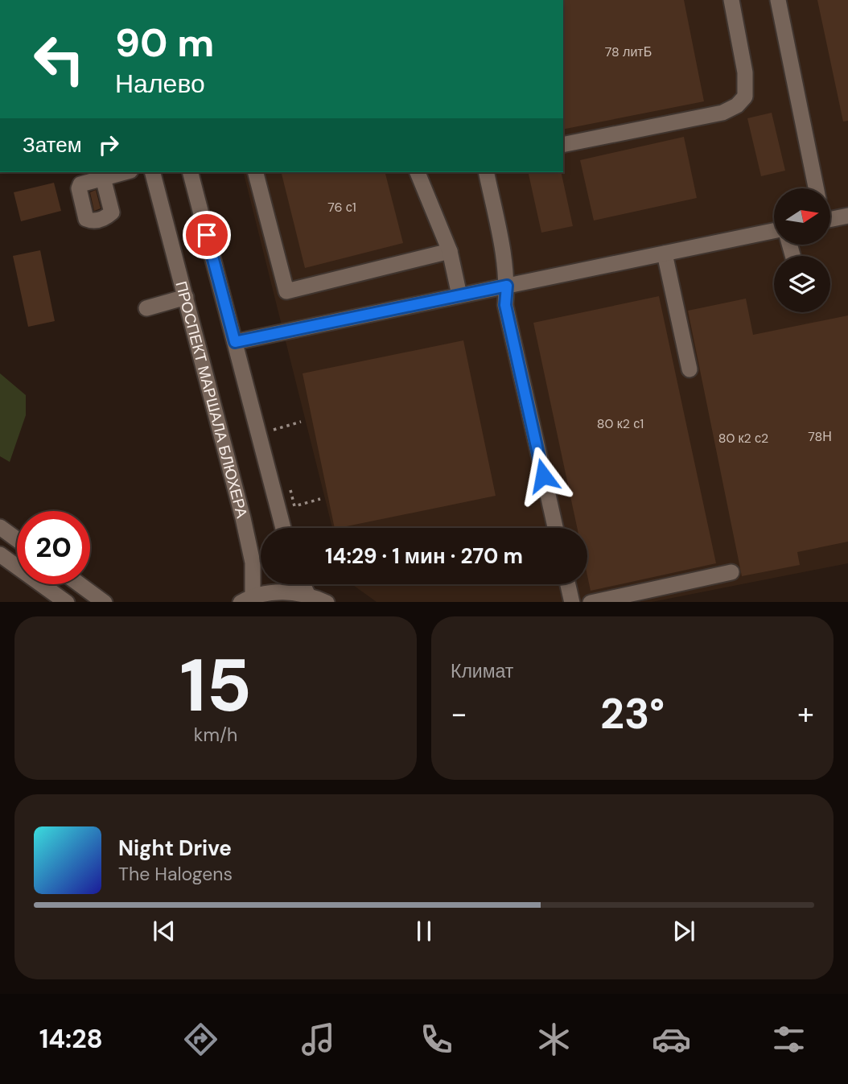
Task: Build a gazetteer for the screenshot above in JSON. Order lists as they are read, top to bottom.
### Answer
{
  "streets": {
    "street": ["ПРОСПЕКТ МАРШАЛА БЛЮХЕРА"]
  },
  "house_numbers": [
    "78 литБ",
    "76 с1",
    "80 к2 с1",
    "78Н",
    "80 к2 с2"
  ],
  "north": "right",
  "page": {
    "turn": ["90 m", "Налево"],
    "then": "Затем",
    "limit": "20",
    "trip": "14:29 · 1 мин · 270 m",
    "tile": [
      ["15", "km/h"],
      "Климат"
    ],
    "heat": ["−", "23°", "+"],
    "song": ["Night Drive", "The Halogens"],
    "tabs": "14:28"
  }
}
